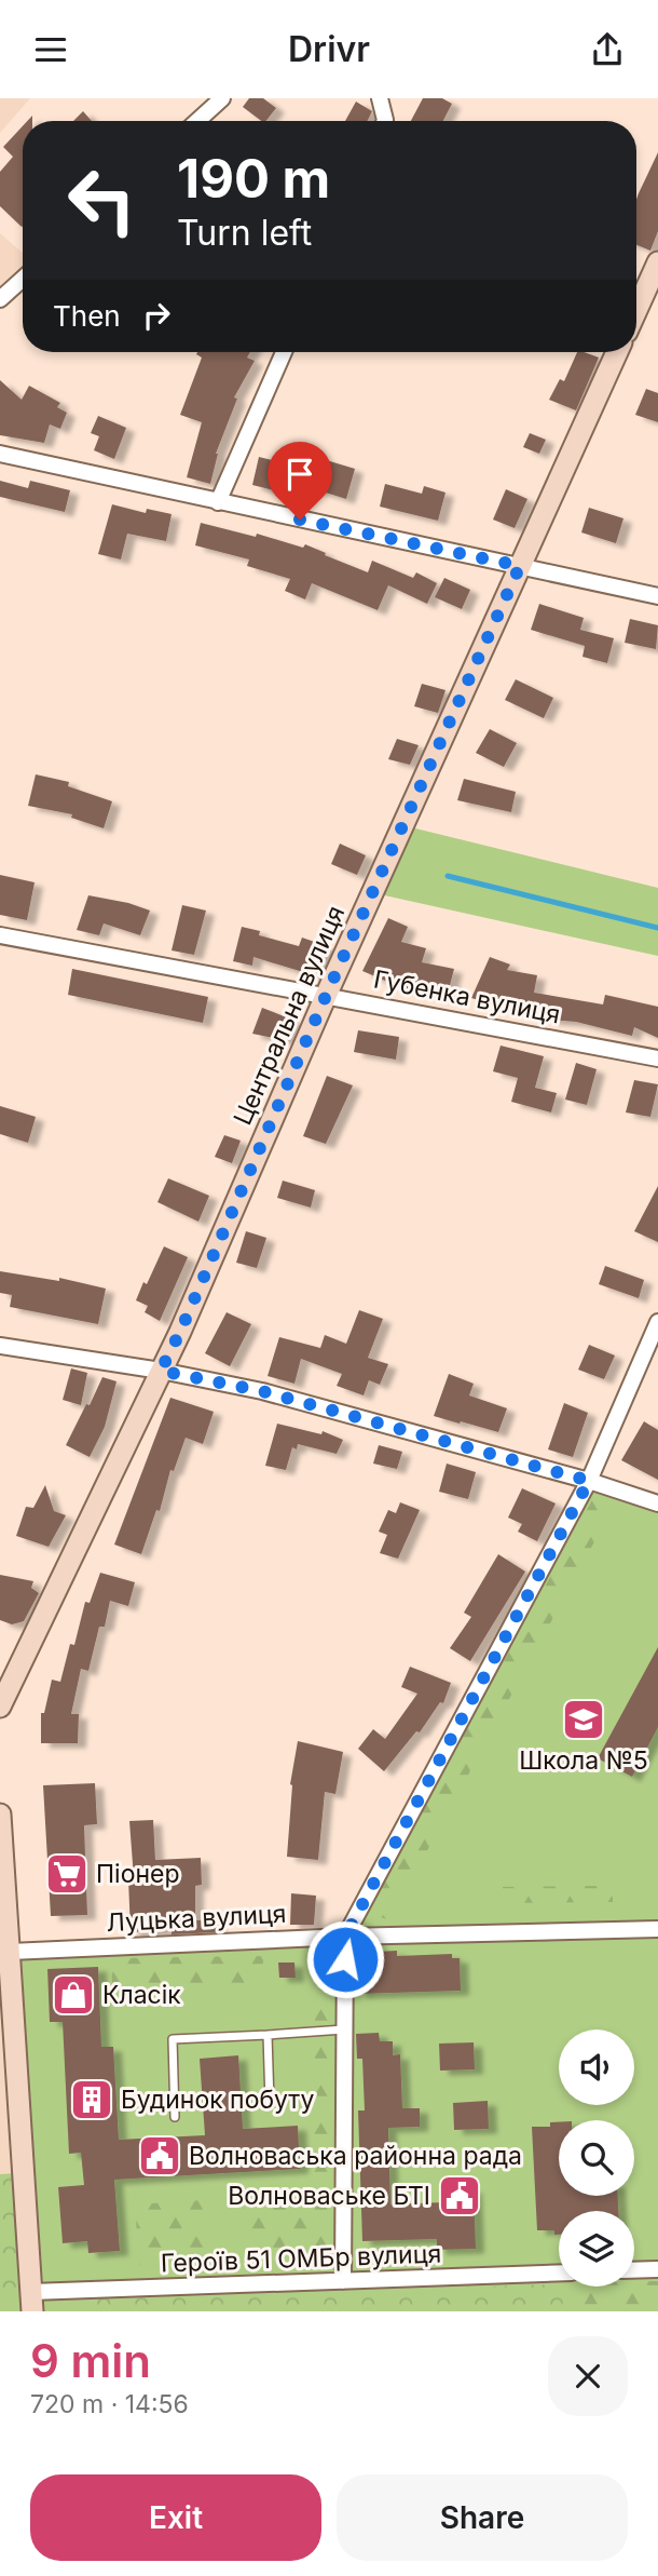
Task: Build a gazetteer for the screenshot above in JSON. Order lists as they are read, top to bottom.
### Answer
{
  "streets": {
    "main road": ["Центральна вулиця"],
    "street": ["Губенка вулиця", "Луцька вулиця", "Героїв 51 ОМБр вулиця"]
  },
  "crossings": [
    ["Губенка вулиця", "Центральна вулиця"]
  ],
  "places": {
    "school or university": ["Школа №5"],
    "supermarket": ["Піонер"],
    "shop": ["Класік"],
    "building": ["Будинок побуту"],
    "public building": ["Волноваська районна рада", "Волноваське БТІ"]
  },
  "page": {
    "header": "Drivr",
    "turn": ["190 m", "Turn left"],
    "then": "Then",
    "heading": ["9 min", "720 m · 14:56"],
    "buttons": ["Exit", "Share"]
  }
}
